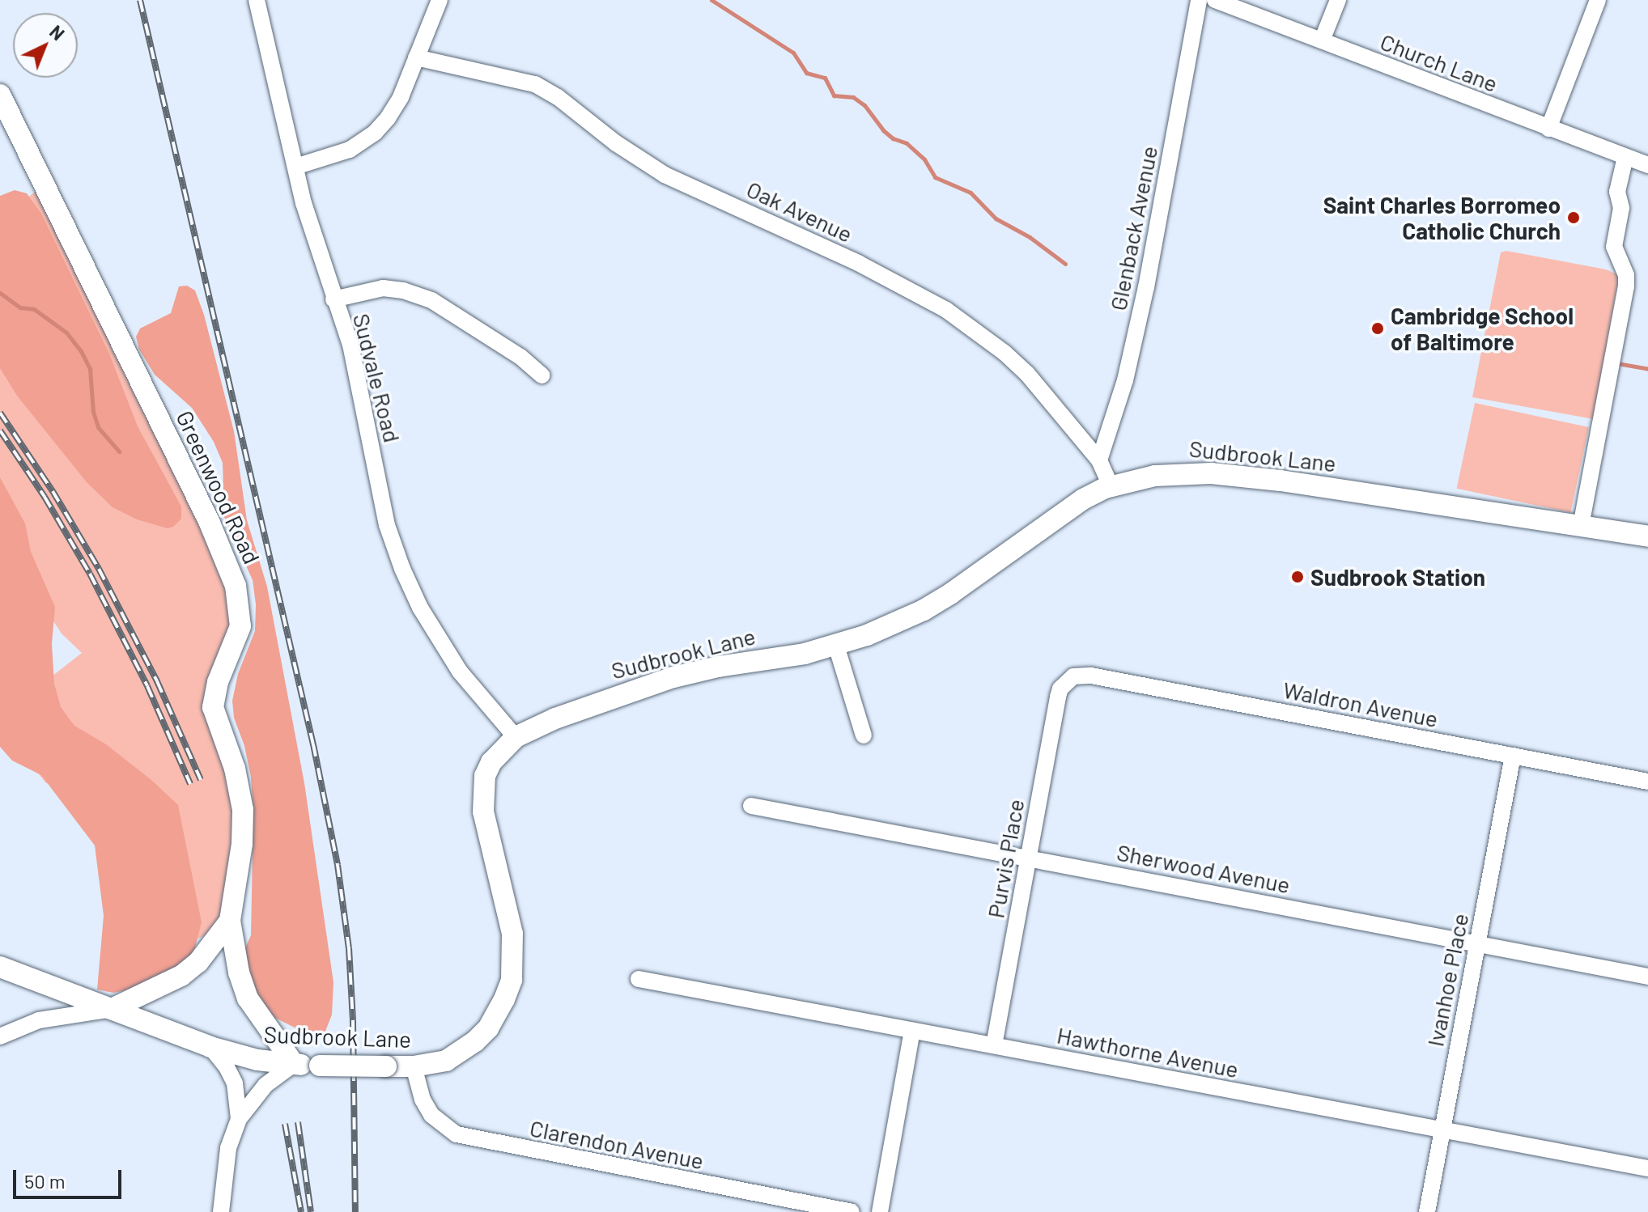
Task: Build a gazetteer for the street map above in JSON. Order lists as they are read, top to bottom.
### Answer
{
  "streets": {
    "street": [
      "Church Lane",
      "Oak Avenue",
      "Glenback Avenue",
      "Sudvale Road",
      "Sudbrook Lane",
      "Greenwood Road",
      "Waldron Avenue",
      "Purvis Place",
      "Sherwood Avenue",
      "Ivanhoe Place",
      "Hawthorne Avenue",
      "Clarendon Avenue"
    ]
  },
  "crossings": [
    ["Oak Avenue", "Glenback Avenue"],
    ["Oak Avenue", "Sudbrook Lane"],
    ["Sudvale Road", "Sudbrook Lane"],
    ["Sudbrook Lane", "Greenwood Road"],
    ["Sudbrook Lane", "Clarendon Avenue"],
    ["Waldron Avenue", "Purvis Place"],
    ["Waldron Avenue", "Ivanhoe Place"],
    ["Purvis Place", "Sherwood Avenue"],
    ["Purvis Place", "Hawthorne Avenue"],
    ["Sherwood Avenue", "Ivanhoe Place"],
    ["Ivanhoe Place", "Hawthorne Avenue"]
  ],
  "places": ["Saint Charles Borromeo Catholic Church", "Cambridge School of Baltimore", "Sudbrook Station"],
  "scale_bar": "50 m",
  "north": "top right"
}
